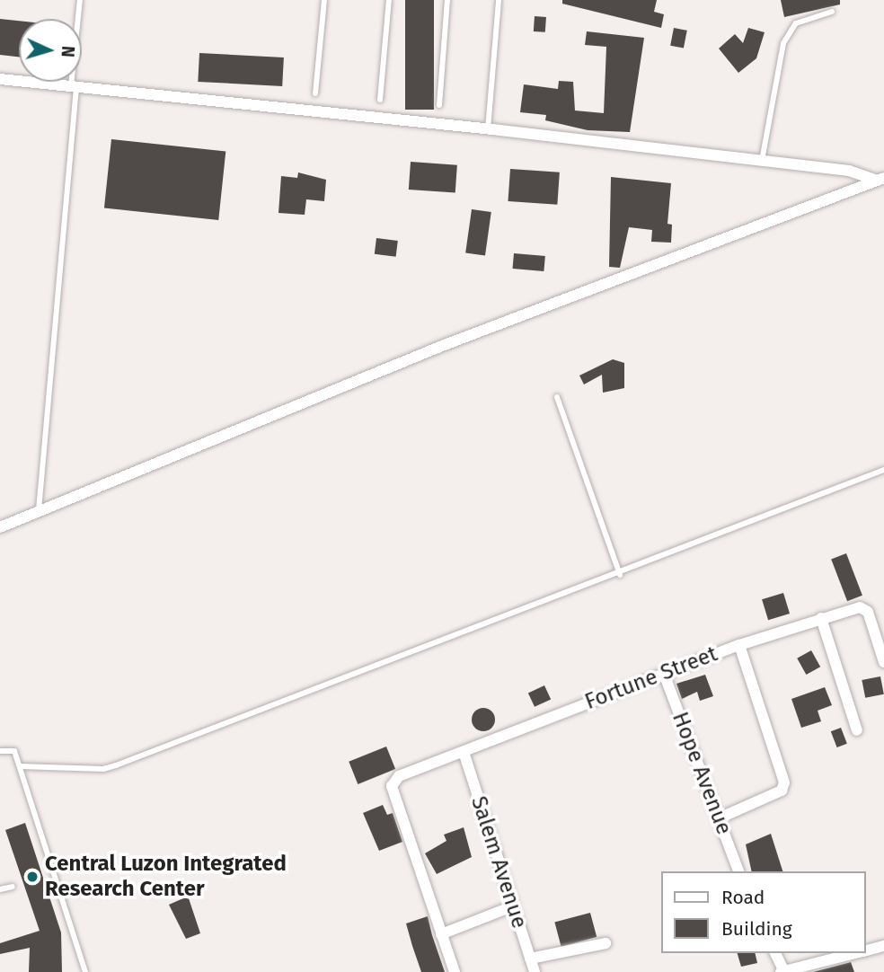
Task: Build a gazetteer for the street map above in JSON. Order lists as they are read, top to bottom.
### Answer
{
  "streets": {
    "street": ["Fortune Street", "Hope Avenue", "Salem Avenue"]
  },
  "crossings": [
    ["Fortune Street", "Hope Avenue"],
    ["Fortune Street", "Salem Avenue"]
  ],
  "places": ["Central Luzon Integrated Research Center"],
  "legend": ["Road", "Building"],
  "north": "right"
}
